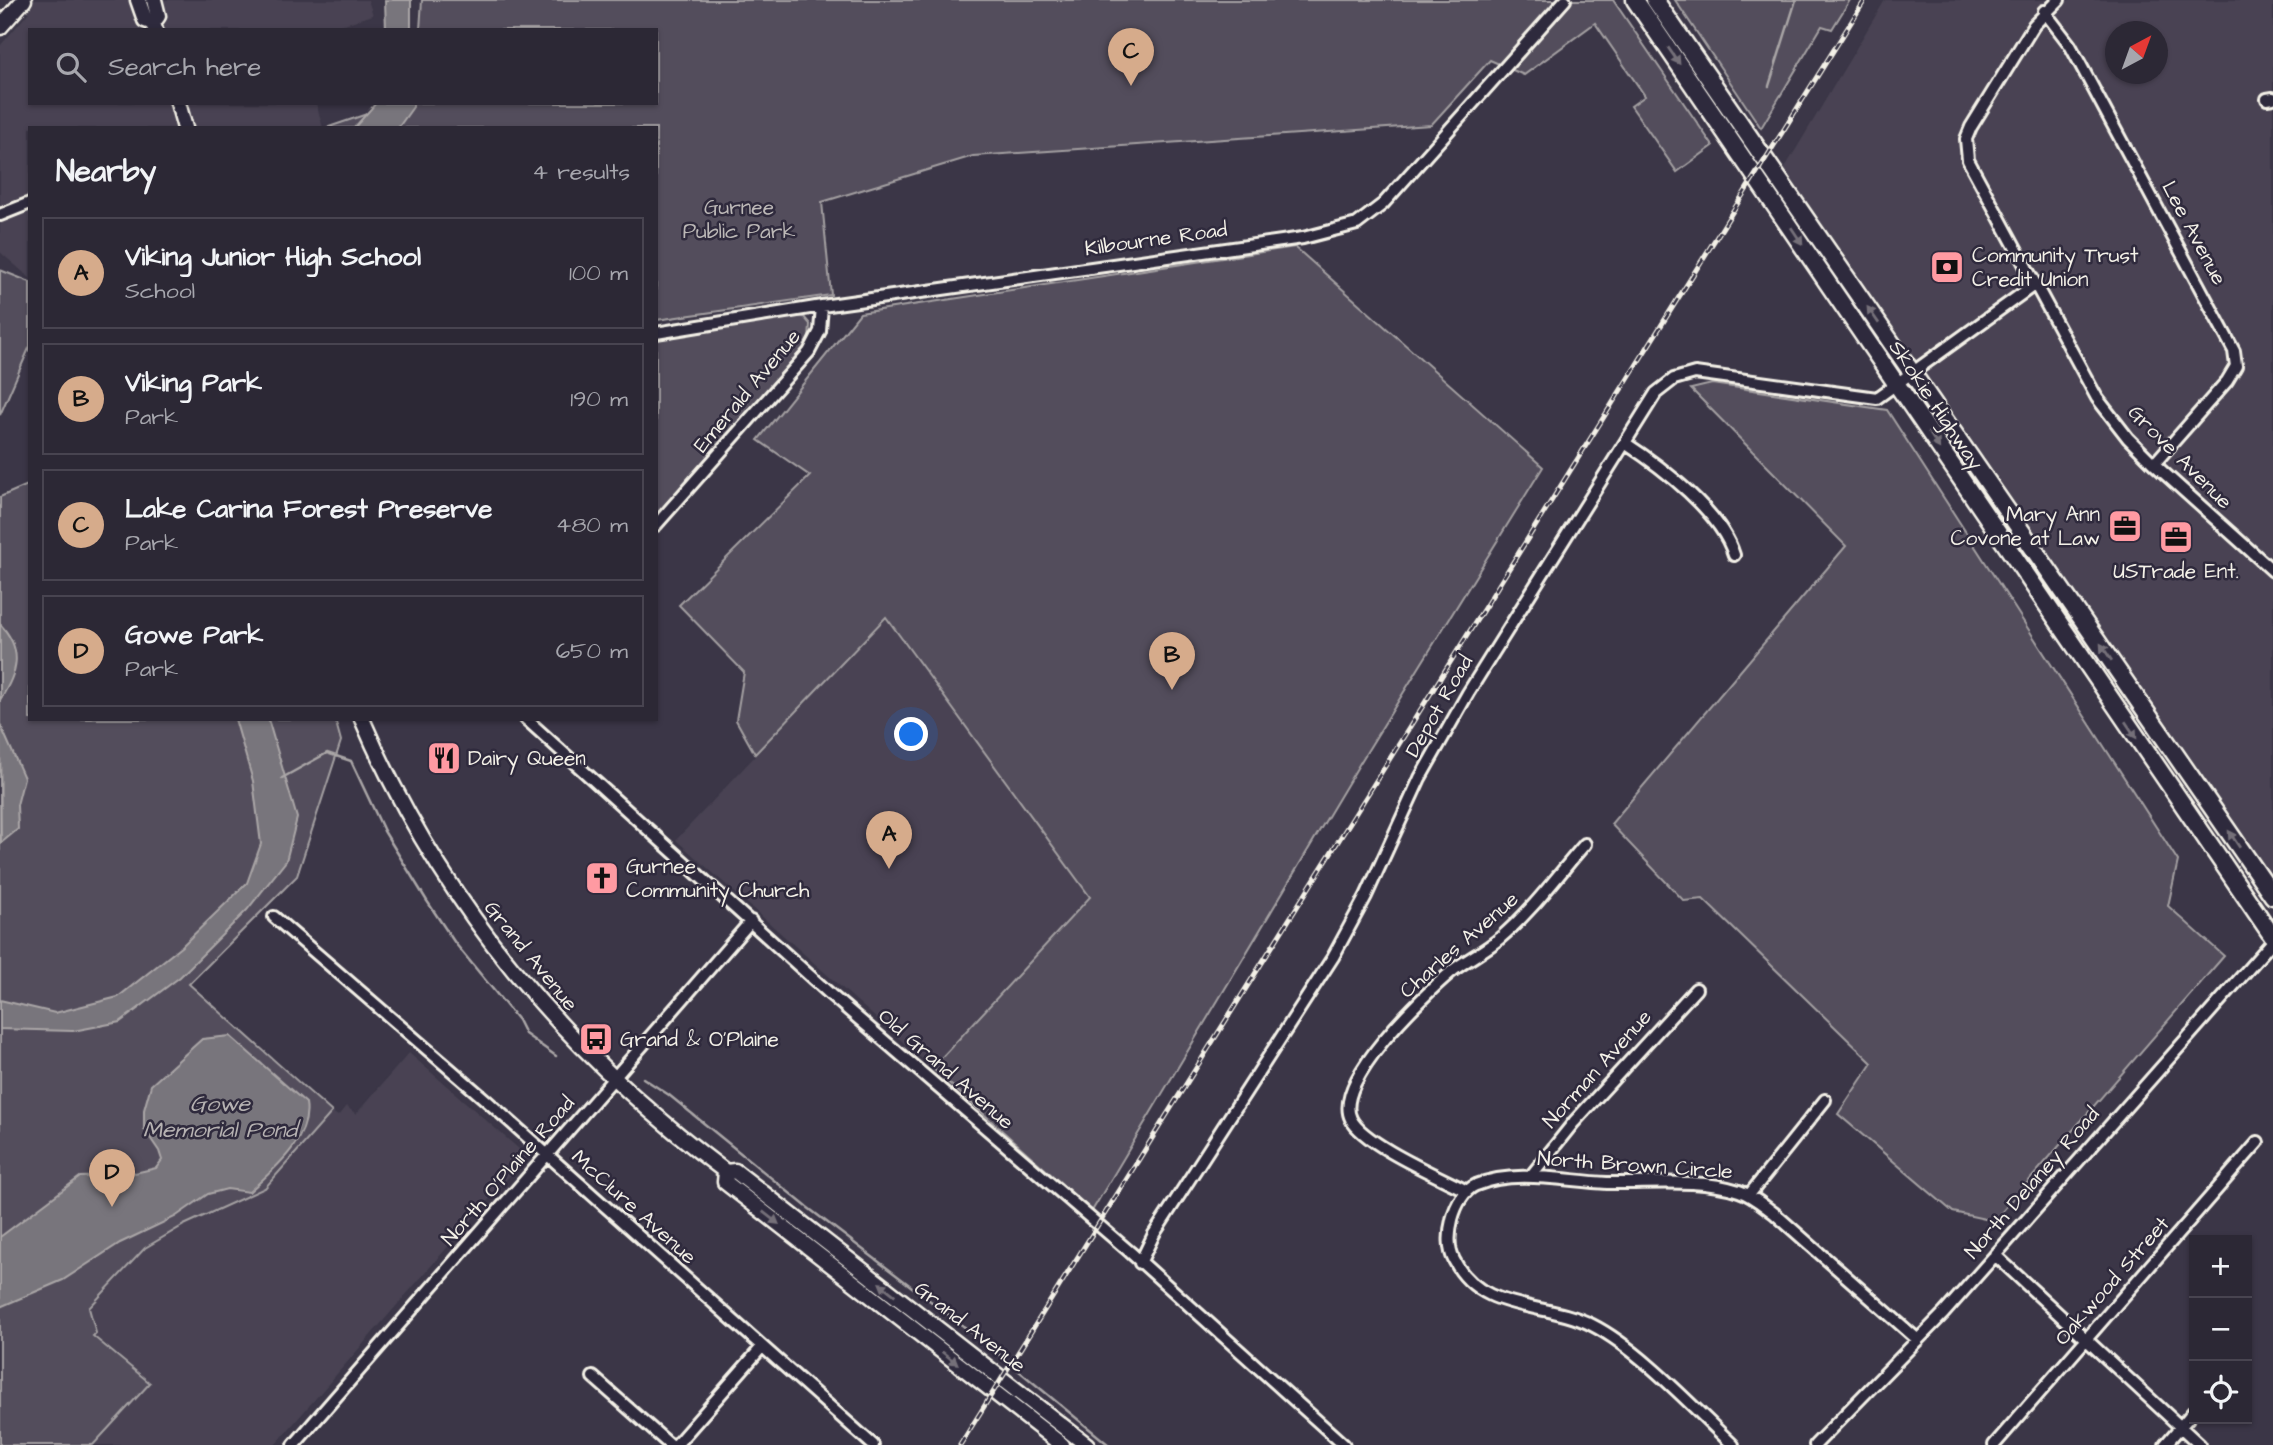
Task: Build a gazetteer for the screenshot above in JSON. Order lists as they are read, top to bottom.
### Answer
{
  "streets": {
    "highway": ["Skokie Highway"],
    "main road": ["Grand Avenue"],
    "street": [
      "Lee Avenue",
      "Kilbourne Road",
      "Emerald Avenue",
      "Grove Avenue",
      "Depot Road",
      "Charles Avenue",
      "Old Grand Avenue",
      "Norman Avenue",
      "North Brown Circle",
      "North O'Plaine Road",
      "North Delaney Road",
      "McClure Avenue",
      "Oakwood Street"
    ]
  },
  "crossings": [
    ["Lee Avenue", "Grove Avenue"],
    ["Kilbourne Road", "Emerald Avenue"],
    ["Skokie Highway", "Depot Road"],
    ["Skokie Highway", "North Delaney Road"],
    ["Grove Avenue", "Depot Road"],
    ["Depot Road", "Old Grand Avenue"],
    ["Charles Avenue", "North Brown Circle"],
    ["Grand Avenue", "North O'Plaine Road"],
    ["Old Grand Avenue", "North O'Plaine Road"],
    ["Norman Avenue", "North Brown Circle"],
    ["North Brown Circle", "North Delaney Road"],
    ["North O'Plaine Road", "McClure Avenue"]
  ],
  "water": ["Gowe Memorial Pond"],
  "parks": ["Gurnee Public Park"],
  "places": {
    "bank": ["Community Trust Credit Union"],
    "office": ["Mary Ann Covone at Law", "USTrade Ent."],
    "restaurant": ["Dairy Queen"],
    "church": ["Gurnee Community Church"],
    "bus stop": ["Grand & O'Plaine"]
  },
  "north": "top right",
  "page": {
    "pins": [
      "C",
      "B",
      "A",
      "D"
    ],
    "search": "Search here",
    "heading": ["Nearby", "4 results"],
    "list": [
      {
        "mark": "A",
        "name": "Viking Junior High School",
        "note": "School",
        "value": "100 m"
      },
      {
        "mark": "B",
        "name": "Viking Park",
        "note": "Park",
        "value": "190 m"
      },
      {
        "mark": "C",
        "name": "Lake Carina Forest Preserve",
        "note": "Park",
        "value": "480 m"
      },
      {
        "mark": "D",
        "name": "Gowe Park",
        "note": "Park",
        "value": "650 m"
      }
    ],
    "map_buttons": ["+", "−"]
  }
}
